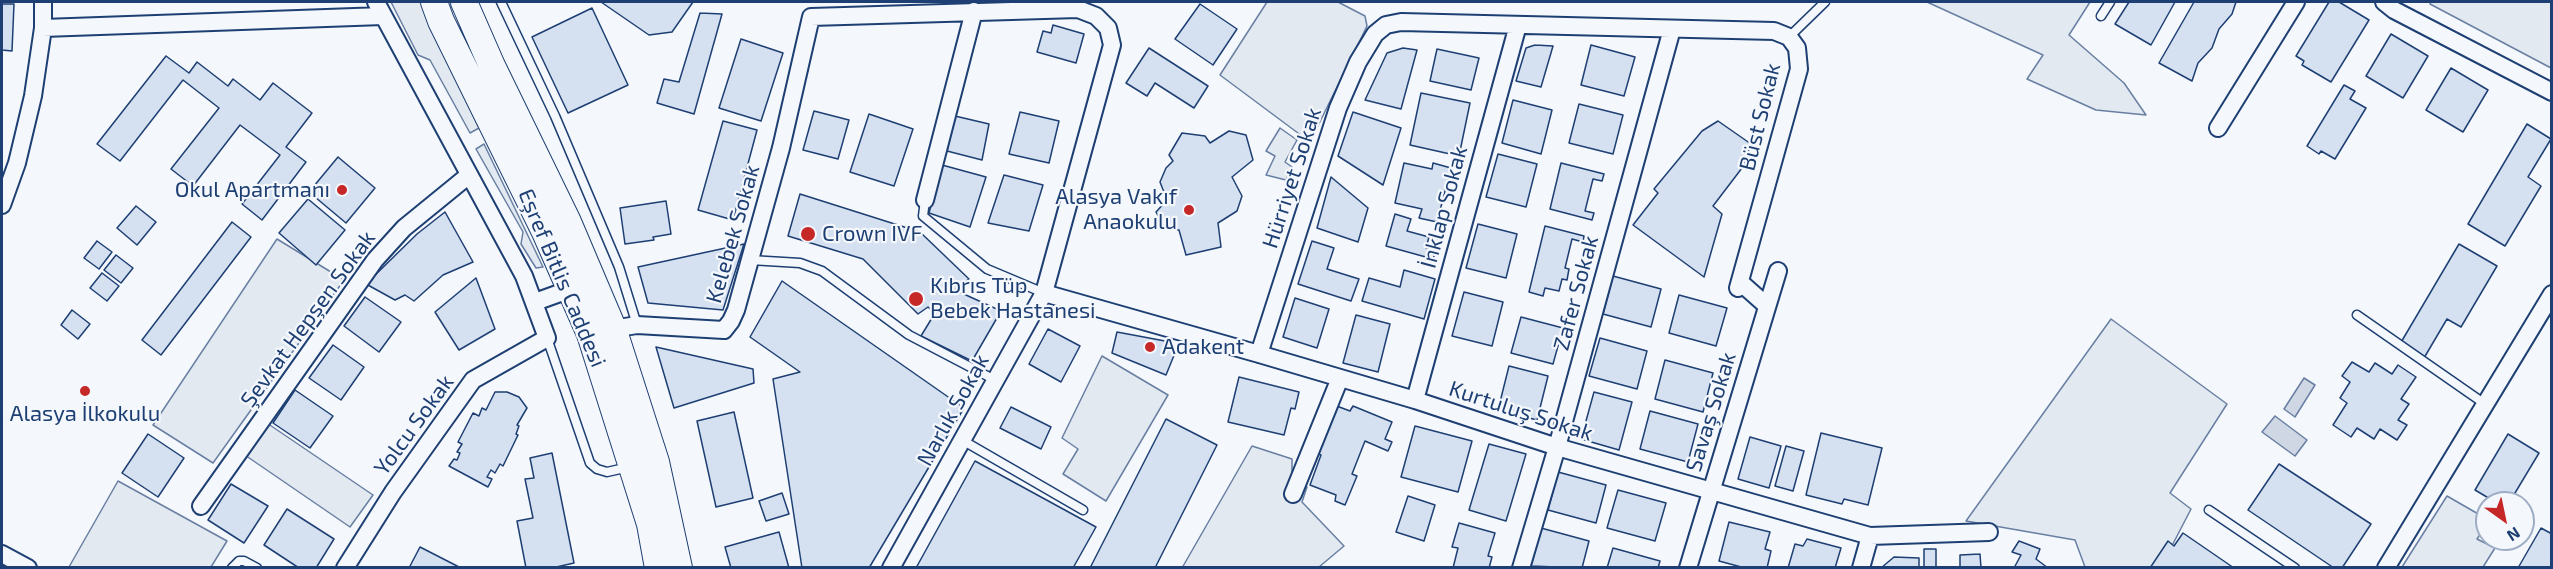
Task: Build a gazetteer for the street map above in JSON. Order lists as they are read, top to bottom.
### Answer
{
  "streets": {
    "main road": ["Eşref Bitlis Caddesi"],
    "street": [
      "Büst Sokak",
      "Hürriyet Sokak",
      "İnklap Sokak",
      "Kelebek Sokak",
      "Zafer Sokak",
      "Şevkat Hepşen Sokak",
      "Narlık Sokak",
      "Kurtuluş Sokak",
      "Savaş Sokak",
      "Yolcu Sokak"
    ]
  },
  "crossings": [
    ["Büst Sokak", "Hürriyet Sokak"],
    ["Büst Sokak", "İnklap Sokak"],
    ["Büst Sokak", "Zafer Sokak"],
    ["Büst Sokak", "Savaş Sokak"],
    ["Hürriyet Sokak", "Kurtuluş Sokak"],
    ["İnklap Sokak", "Kurtuluş Sokak"],
    ["Kelebek Sokak", "Eşref Bitlis Caddesi"],
    ["Kelebek Sokak", "Narlık Sokak"],
    ["Zafer Sokak", "Kurtuluş Sokak"],
    ["Narlık Sokak", "Kurtuluş Sokak"],
    ["Kurtuluş Sokak", "Savaş Sokak"]
  ],
  "places": [
    "Okul Apartmanı",
    "Alasya Vakıf Anaokulu",
    "Crown IVF",
    "Kıbrıs Tüp Bebek Hastanesi",
    "Adakent",
    "Alasya İlkokulu"
  ],
  "north": "bottom right"
}
